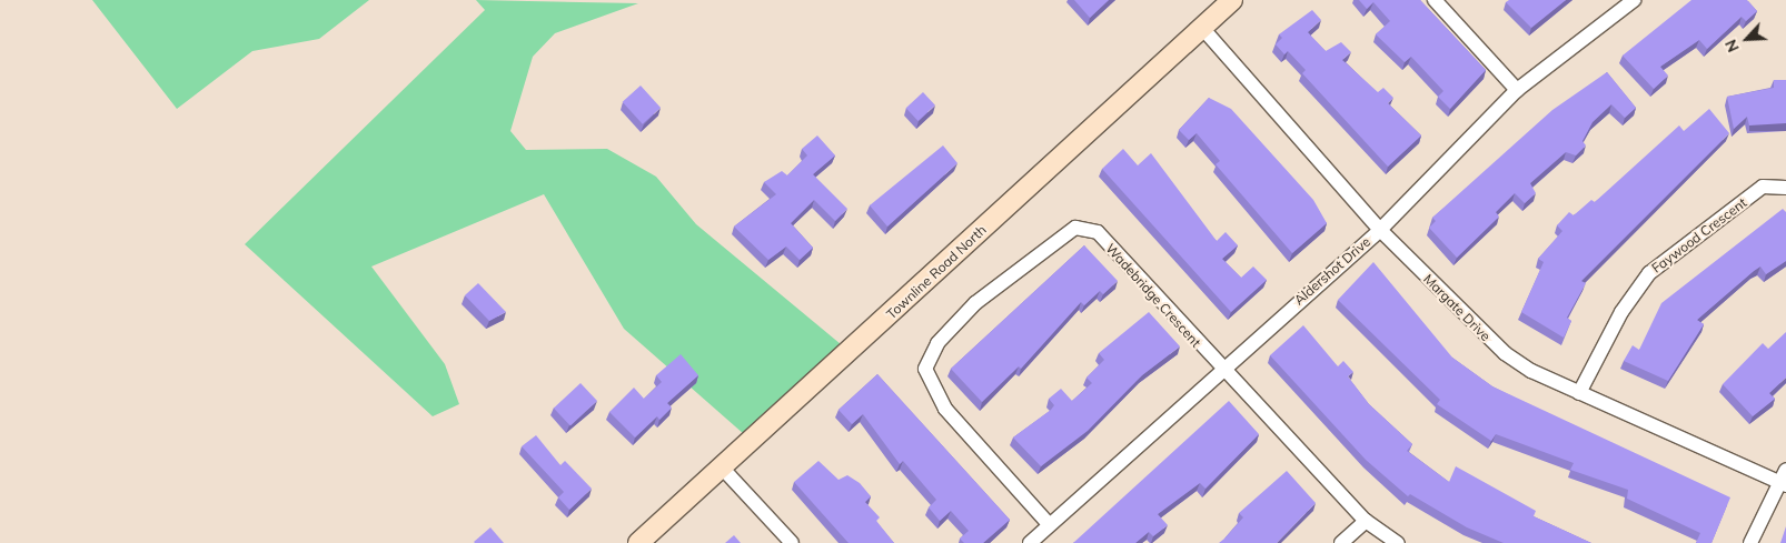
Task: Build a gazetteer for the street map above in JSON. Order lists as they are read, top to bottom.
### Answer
{
  "streets": {
    "main road": ["Townline Road North"],
    "street": [
      "Faywood Crescent",
      "Aldershot Drive",
      "Wadebridge Crescent",
      "Margate Drive"
    ]
  },
  "crossings": [
    ["Faywood Crescent", "Margate Drive"],
    ["Aldershot Drive", "Wadebridge Crescent"],
    ["Aldershot Drive", "Margate Drive"],
    ["Townline Road North", "Margate Drive"]
  ],
  "north": "bottom left"
}
